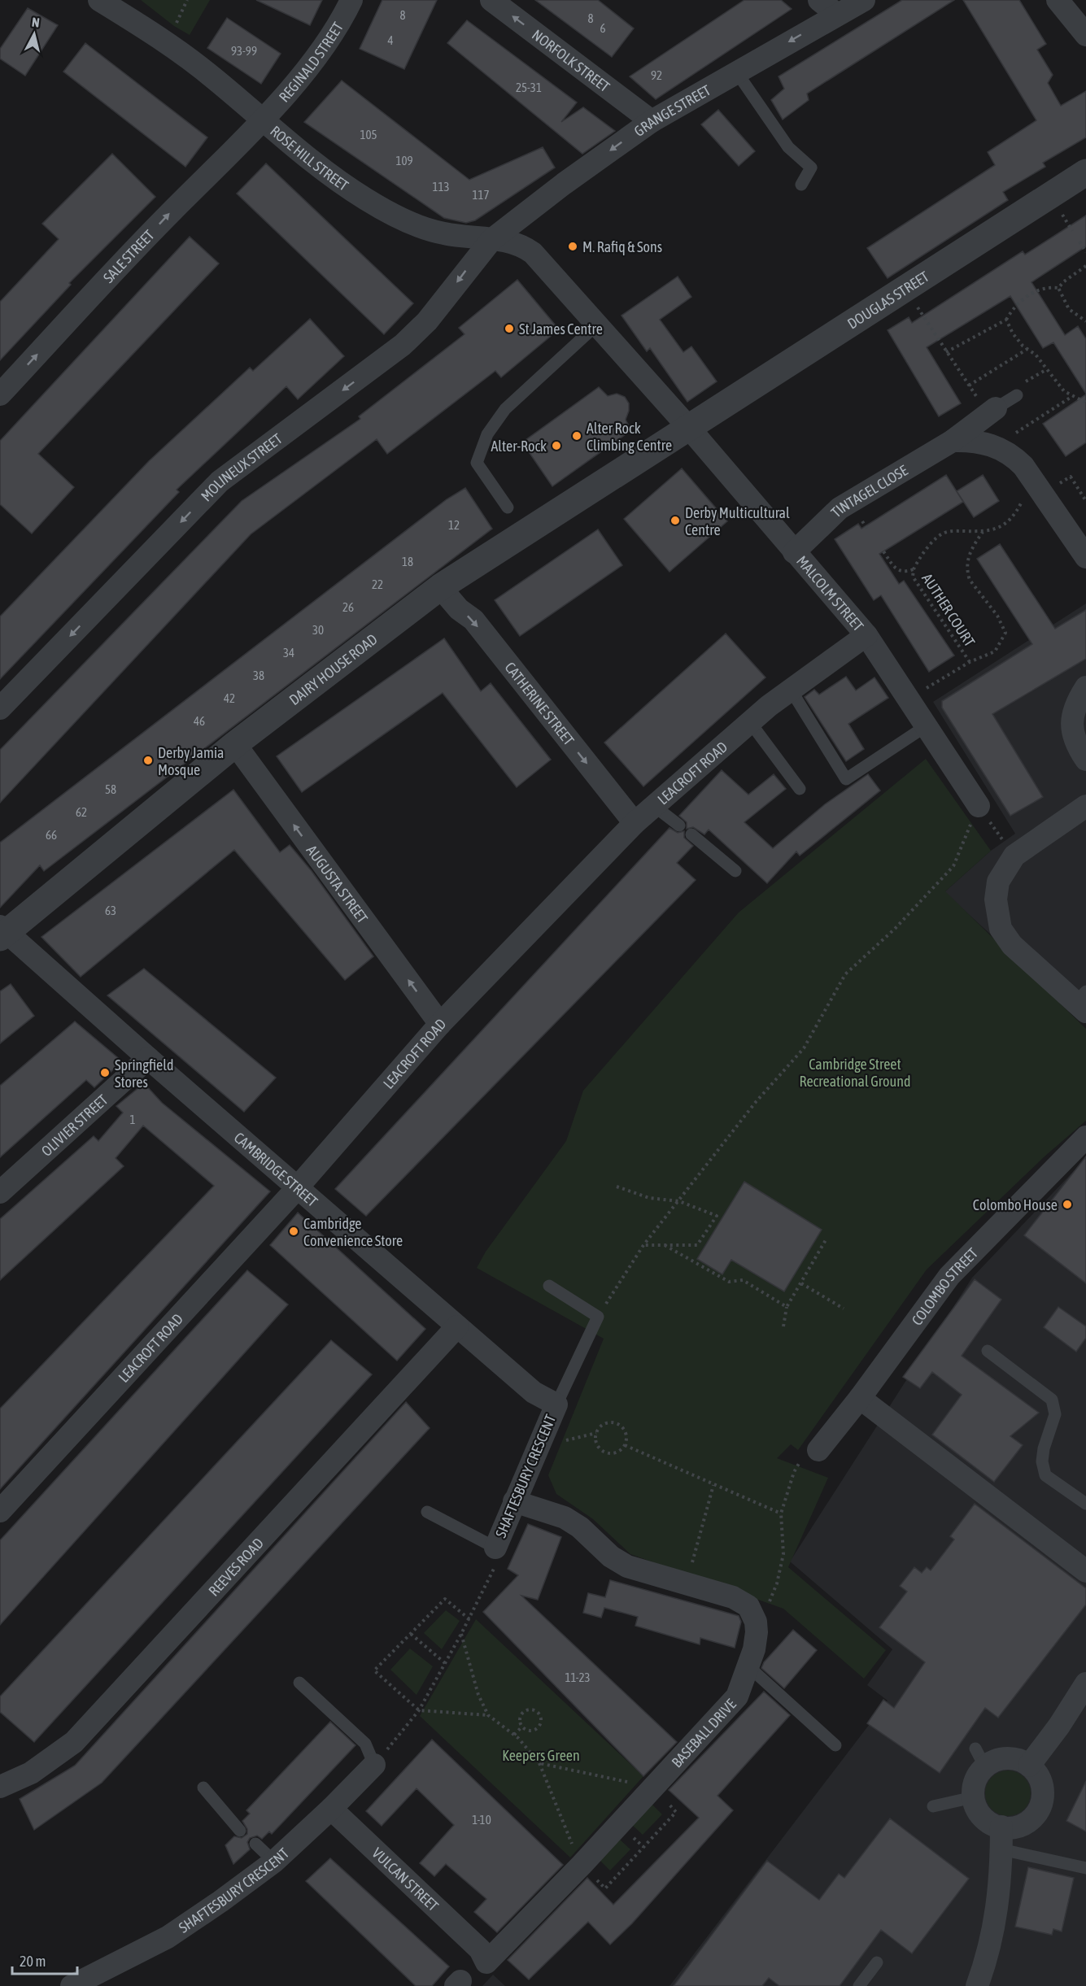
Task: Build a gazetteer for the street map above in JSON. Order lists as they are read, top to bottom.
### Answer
{
  "streets": {
    "street": [
      "NORFOLK STREET",
      "REGINALD STREET",
      "GRANGE STREET",
      "ROSE HILL STREET",
      "SALE STREET",
      "DOUGLAS STREET",
      "MOLINEUX STREET",
      "TINTAGEL CLOSE",
      "MALCOLM STREET",
      "DAIRY HOUSE ROAD",
      "CATHERINE STREET",
      "LEACROFT ROAD",
      "AUGUSTA STREET",
      "OLIVIER STREET",
      "CAMBRIDGE STREET",
      "COLOMBO STREET",
      "SHAFTESBURY CRESCENT",
      "REEVES ROAD",
      "BASEBALL DRIVE",
      "VULCAN STREET"
    ],
    "path": ["AUTHER COURT"]
  },
  "crossings": [
    ["NORFOLK STREET", "GRANGE STREET"],
    ["REGINALD STREET", "ROSE HILL STREET"],
    ["REGINALD STREET", "SALE STREET"],
    ["GRANGE STREET", "ROSE HILL STREET"],
    ["GRANGE STREET", "MOLINEUX STREET"],
    ["ROSE HILL STREET", "SALE STREET"],
    ["ROSE HILL STREET", "MOLINEUX STREET"],
    ["ROSE HILL STREET", "MALCOLM STREET"],
    ["DOUGLAS STREET", "MALCOLM STREET"],
    ["DOUGLAS STREET", "DAIRY HOUSE ROAD"],
    ["TINTAGEL CLOSE", "MALCOLM STREET"],
    ["MALCOLM STREET", "DAIRY HOUSE ROAD"],
    ["MALCOLM STREET", "LEACROFT ROAD"],
    ["DAIRY HOUSE ROAD", "CATHERINE STREET"],
    ["DAIRY HOUSE ROAD", "AUGUSTA STREET"],
    ["DAIRY HOUSE ROAD", "CAMBRIDGE STREET"],
    ["CATHERINE STREET", "LEACROFT ROAD"],
    ["LEACROFT ROAD", "AUGUSTA STREET"],
    ["LEACROFT ROAD", "CAMBRIDGE STREET"],
    ["OLIVIER STREET", "CAMBRIDGE STREET"],
    ["CAMBRIDGE STREET", "SHAFTESBURY CRESCENT"],
    ["CAMBRIDGE STREET", "REEVES ROAD"],
    ["SHAFTESBURY CRESCENT", "VULCAN STREET"],
    ["BASEBALL DRIVE", "VULCAN STREET"]
  ],
  "one_way": [
    "NORFOLK STREET",
    "GRANGE STREET",
    "SALE STREET",
    "MOLINEUX STREET",
    "CATHERINE STREET",
    "AUGUSTA STREET"
  ],
  "parks": ["Cambridge Street Recreational Ground", "Keepers Green"],
  "places": [
    "M. Rafiq & Sons",
    "St James Centre",
    "Alter Rock Climbing Centre",
    "Alter-Rock",
    "Derby Multicultural Centre",
    "Derby Jamia Mosque",
    "Springfield Stores",
    "Colombo House",
    "Cambridge Convenience Store"
  ],
  "house_numbers": [
    "8",
    "8",
    "6",
    "4",
    "93-99",
    "92",
    "25-31",
    "105",
    "109",
    "113",
    "117",
    "12",
    "18",
    "22",
    "26",
    "30",
    "34",
    "38",
    "42",
    "46",
    "58",
    "62",
    "66",
    "63",
    "1",
    "11-23",
    "1-10"
  ],
  "scale_bar": "20 m",
  "north": "top"
}
